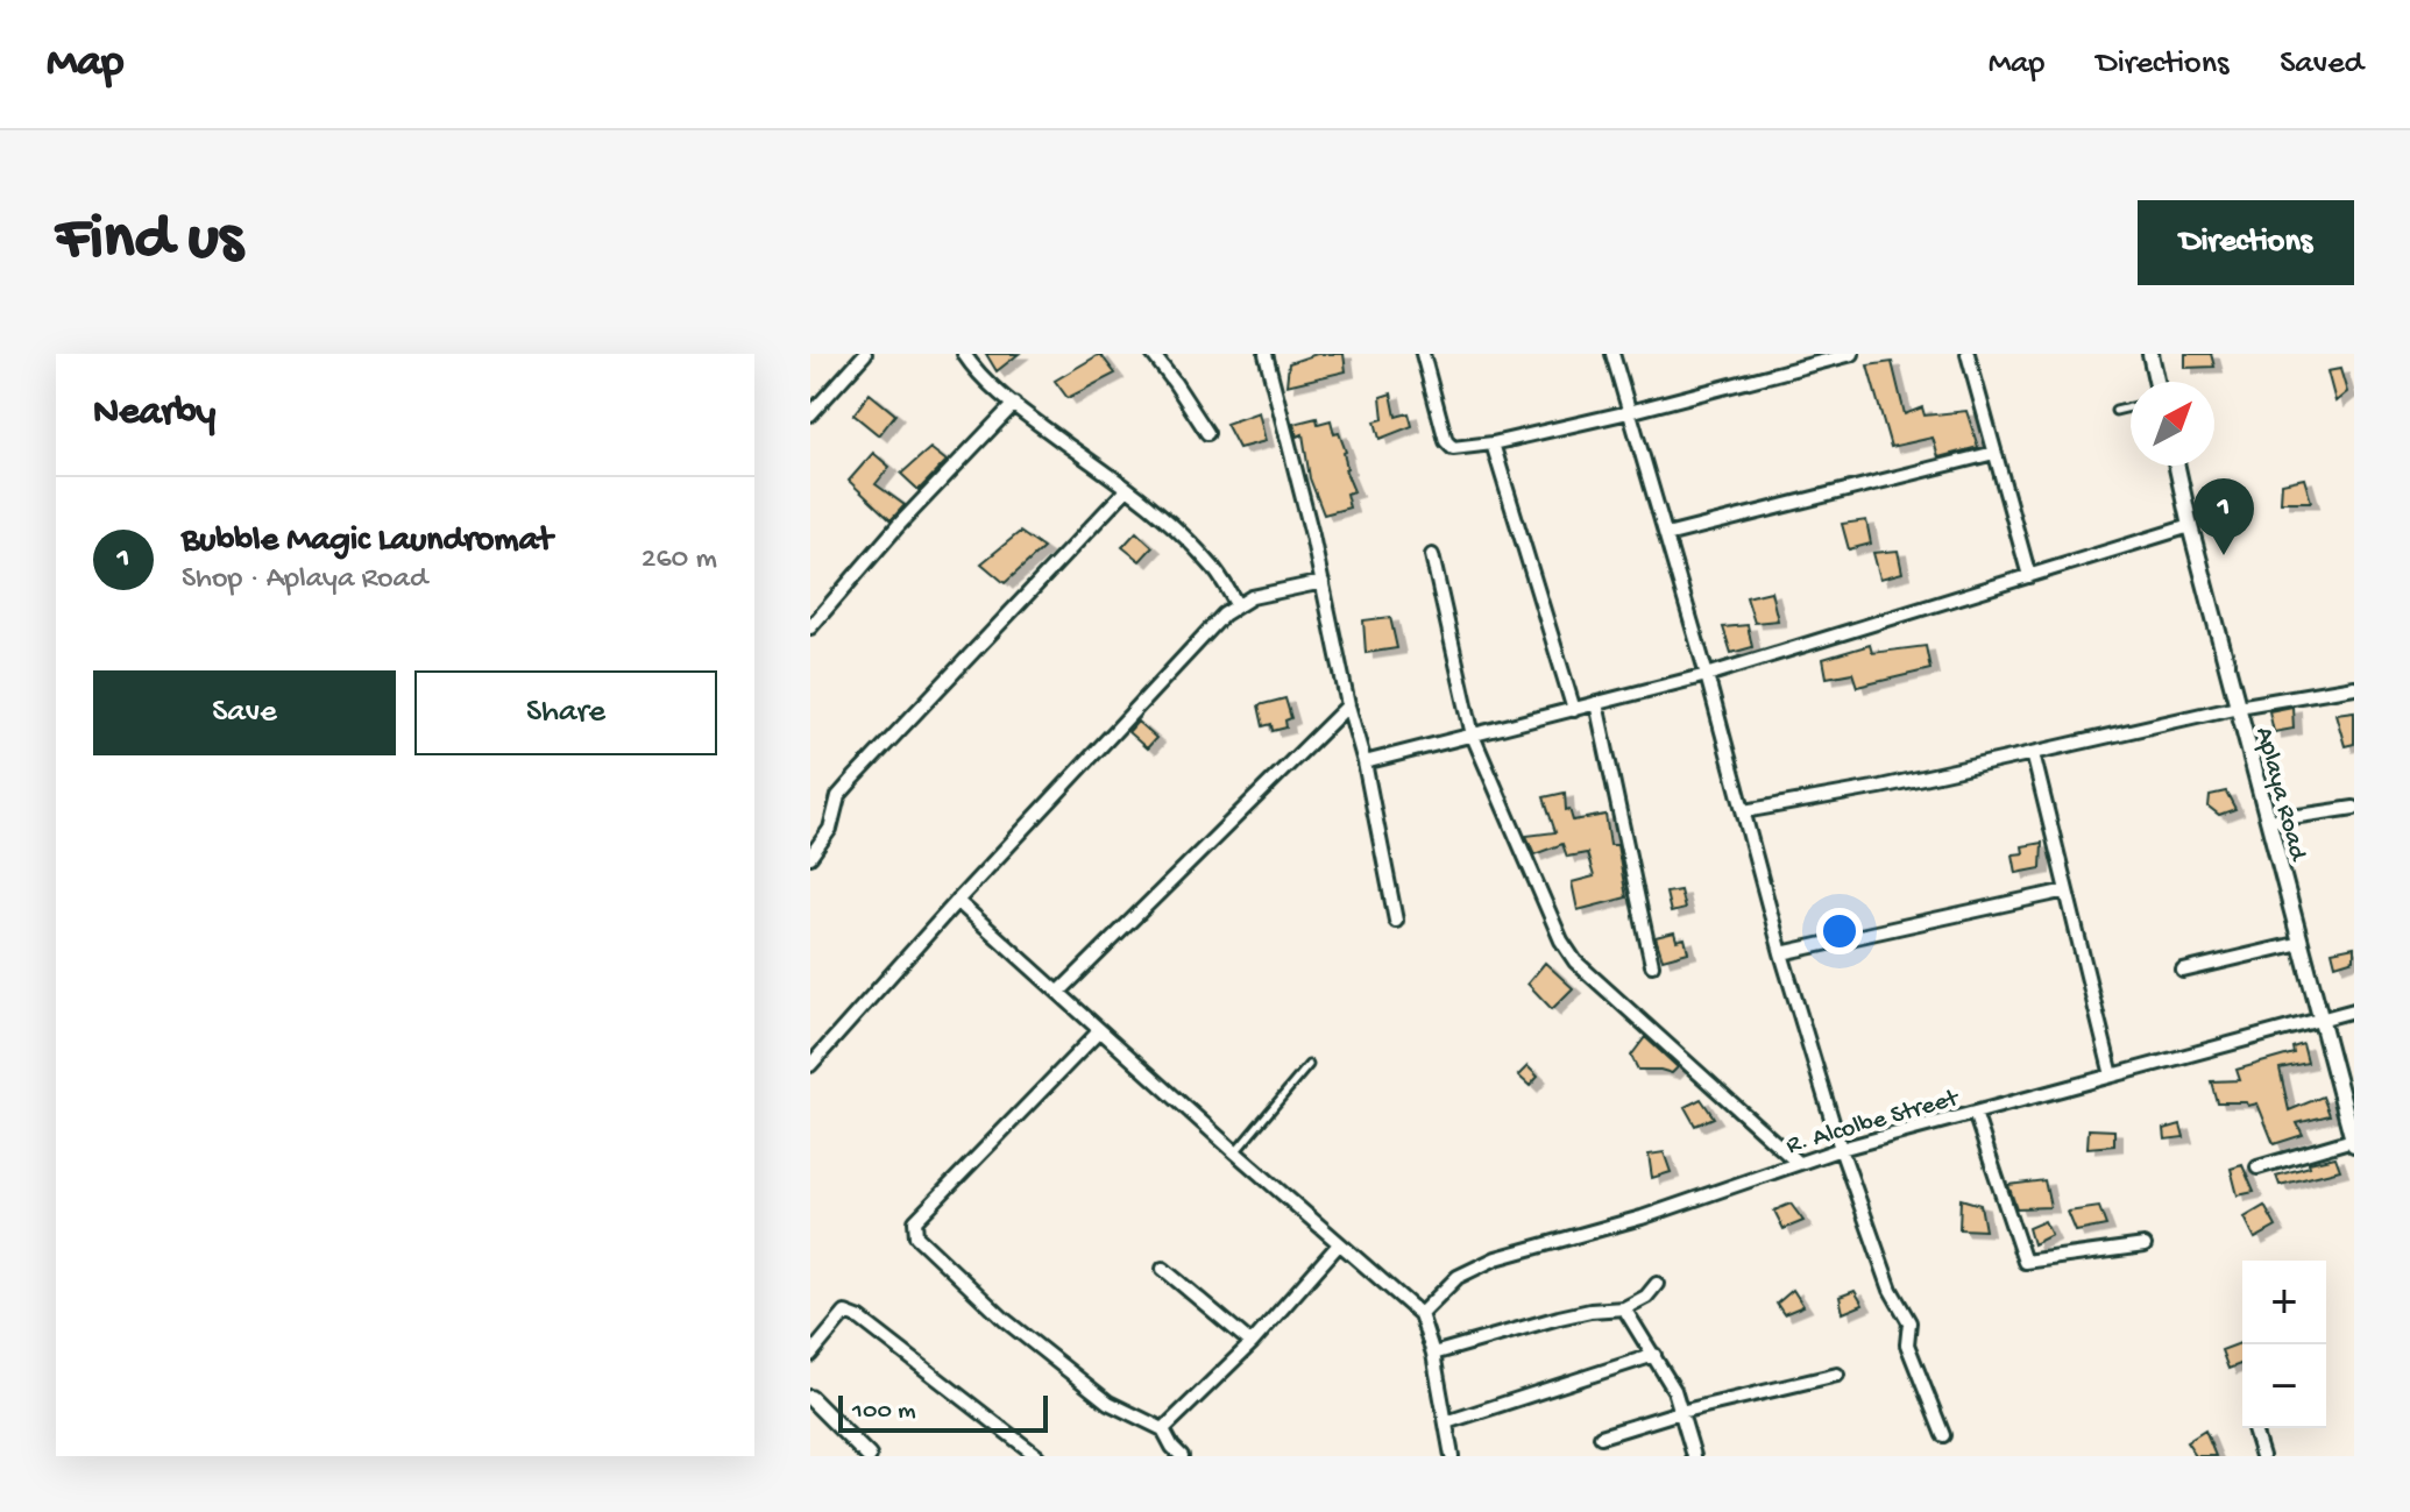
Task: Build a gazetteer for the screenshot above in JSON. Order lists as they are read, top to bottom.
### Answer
{
  "streets": {
    "street": ["Aplaya Road", "R. Alcolbe Street"]
  },
  "crossings": [
    ["Aplaya Road", "R. Alcolbe Street"]
  ],
  "scale_bar": "100 m",
  "north": "top right",
  "page": {
    "header": "Map",
    "nav": ["Map", "Directions", "Saved"],
    "buttons": [
      "Directions",
      ["Save", "Share"]
    ],
    "title": "Find us",
    "heading": "Nearby",
    "list": [
      {
        "mark": "1",
        "name": "Bubble Magic Laundromat",
        "note": "Shop · Aplaya Road",
        "value": "260 m"
      }
    ],
    "pins": "1",
    "map_buttons": ["+", "−"],
    "scale": "100 m"
  }
}
